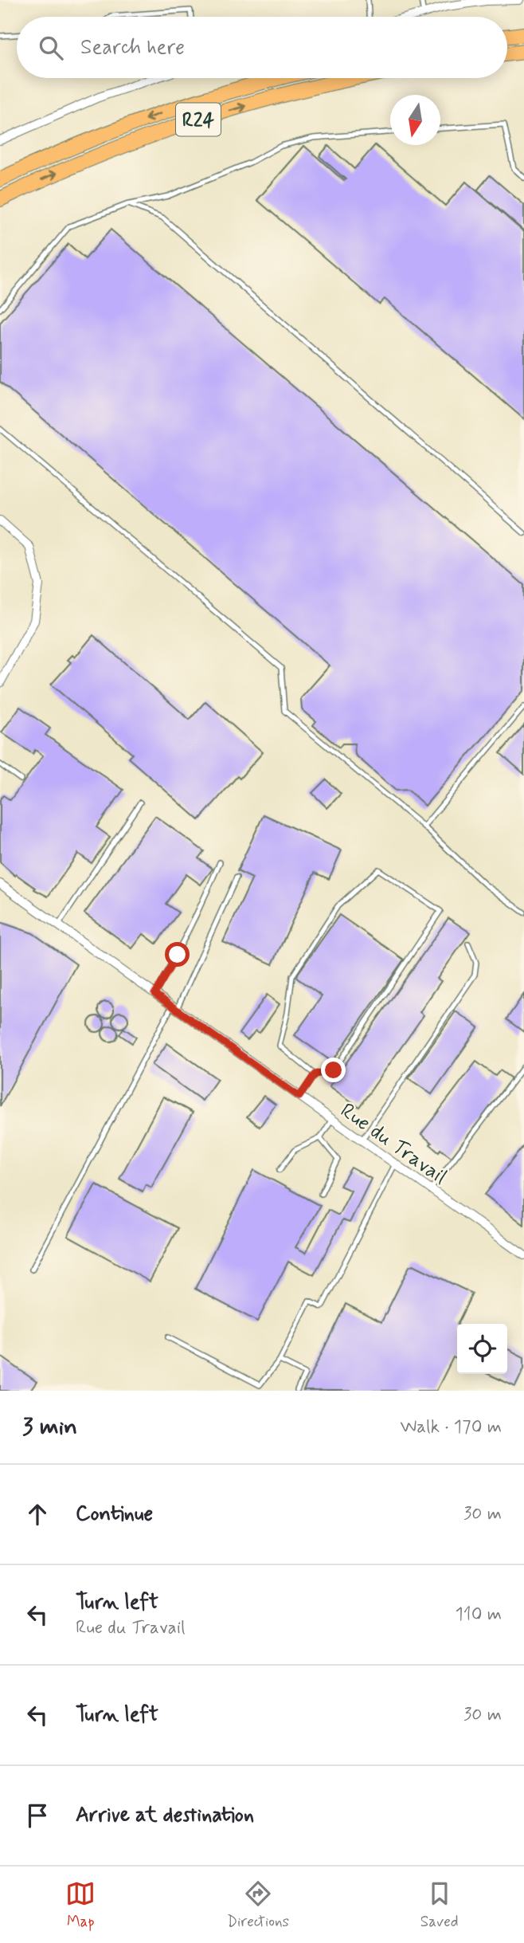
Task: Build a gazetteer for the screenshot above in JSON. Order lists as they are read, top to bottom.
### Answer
{
  "streets": {
    "highway": ["R24"],
    "street": ["Rue du Travail"]
  },
  "north": "bottom",
  "page": {
    "search": "Search here",
    "heading": ["3 min", "Walk · 170 m"],
    "list": [
      ["Continue", "30 m"],
      ["Turn left", "Rue du Travail", "110 m"],
      ["Turn left", "30 m"],
      "Arrive at destination"
    ],
    "nav": ["Map", "Directions", "Saved"]
  }
}
